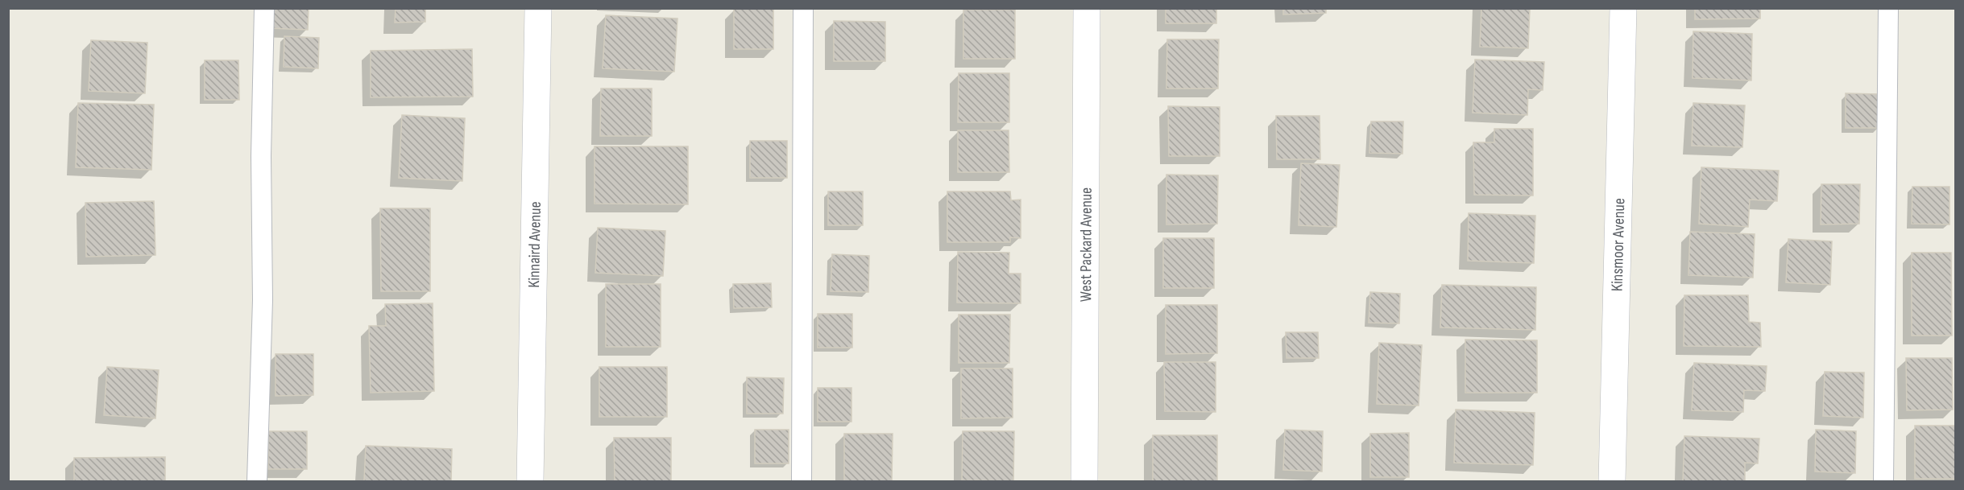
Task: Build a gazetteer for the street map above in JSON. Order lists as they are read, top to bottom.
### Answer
{
  "streets": {
    "street": ["Kinnaird Avenue", "West Packard Avenue", "Kinsmoor Avenue"]
  }
}
